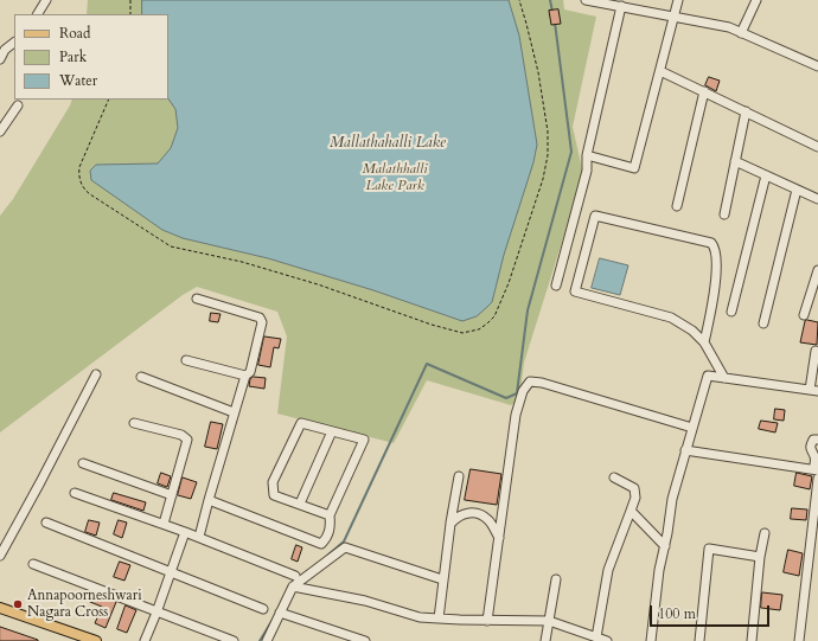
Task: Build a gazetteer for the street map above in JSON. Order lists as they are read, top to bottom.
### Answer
{
  "water": ["Mallathahalli Lake"],
  "parks": ["Malathhalli Lake Park"],
  "places": ["Annapoorneshwari Nagara Cross"],
  "legend": ["Road", "Park", "Water"],
  "scale_bar": "100 m"
}
